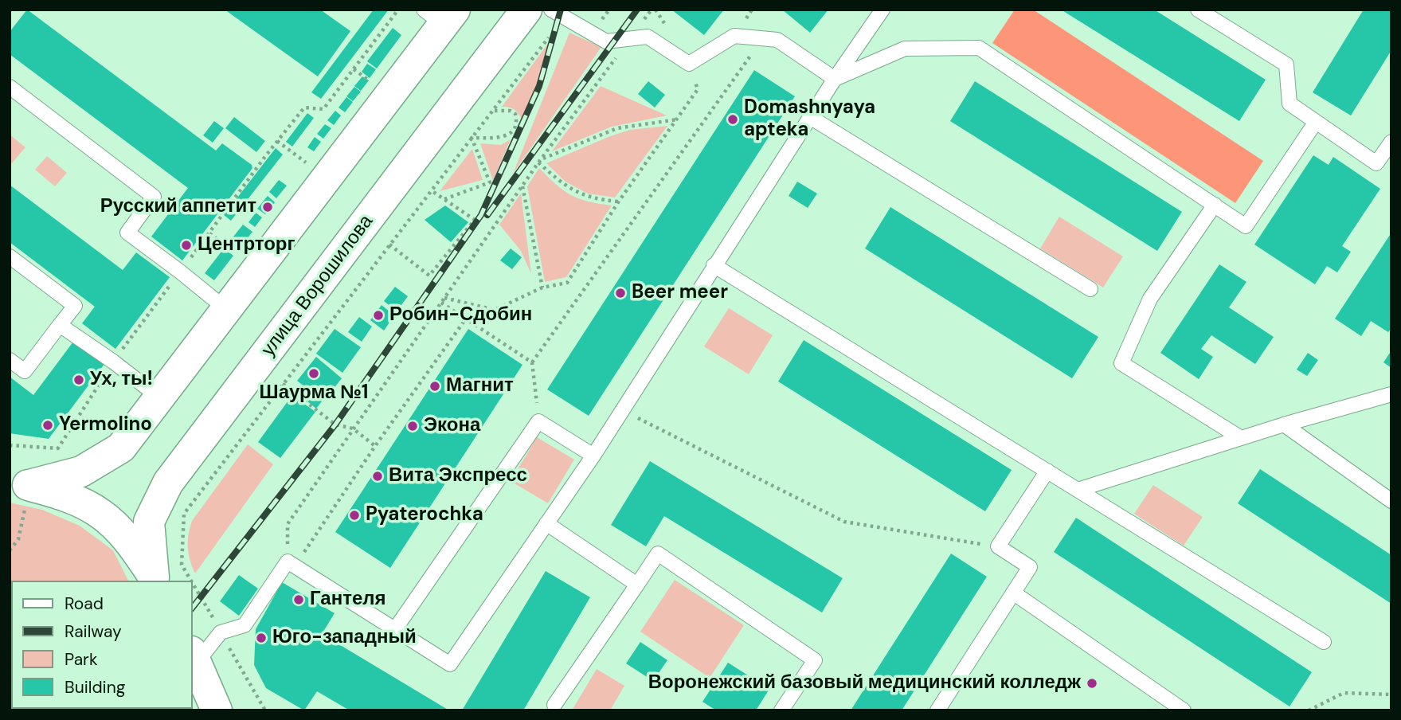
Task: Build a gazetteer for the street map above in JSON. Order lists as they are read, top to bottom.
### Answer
{
  "streets": {
    "main road": ["улица Ворошилова"]
  },
  "places": [
    "Domashnyaya apteka",
    "Русский аппетит",
    "Центрторг",
    "Beer meer",
    "Робин-Сдобин",
    "Шаурма №1",
    "Ух, ты!",
    "Магнит",
    "Yermolino",
    "Экона",
    "Вита Экспресс",
    "Pyaterochka",
    "Гантеля",
    "Юго-западный",
    "Воронежский базовый медицинский колледж"
  ],
  "legend": [
    "Road",
    "Railway",
    "Park",
    "Building"
  ]
}
